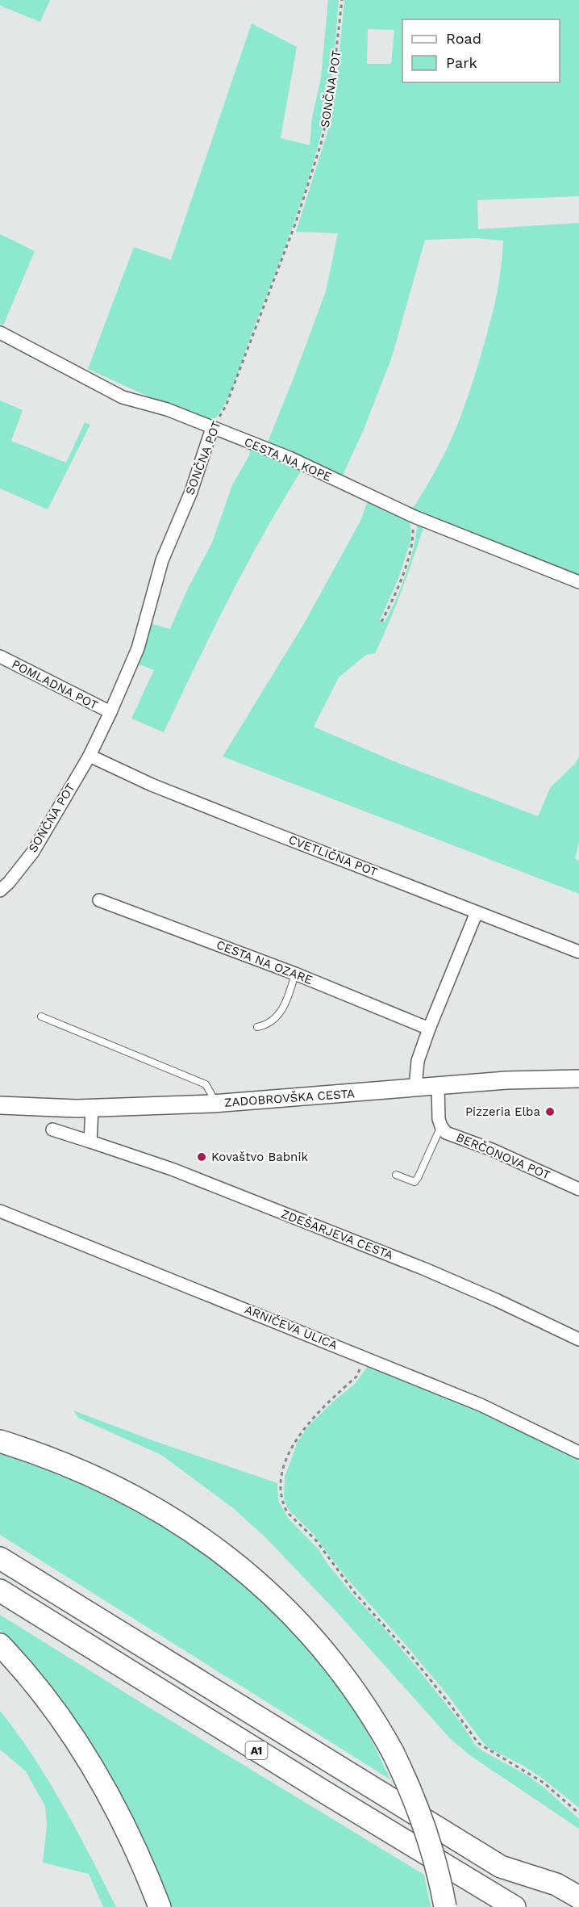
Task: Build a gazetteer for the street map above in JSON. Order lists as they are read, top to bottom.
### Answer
{
  "streets": {
    "highway": ["A1"],
    "main road": ["ZADOBROVŠKA CESTA"],
    "street": [
      "SONČNA POT",
      "CESTA NA KOPE",
      "POMLADNA POT",
      "CVETLIČNA POT",
      "CESTA NA OZARE",
      "BERČONOVA POT",
      "ZDEŠARJEVA CESTA",
      "ARNIČEVA ULICA"
    ]
  },
  "crossings": [
    ["SONČNA POT", "CESTA NA KOPE"],
    ["SONČNA POT", "POMLADNA POT"],
    ["SONČNA POT", "CVETLIČNA POT"]
  ],
  "places": ["Pizzeria Elba", "Kovaštvo Babnik"],
  "legend": ["Road", "Park"]
}
